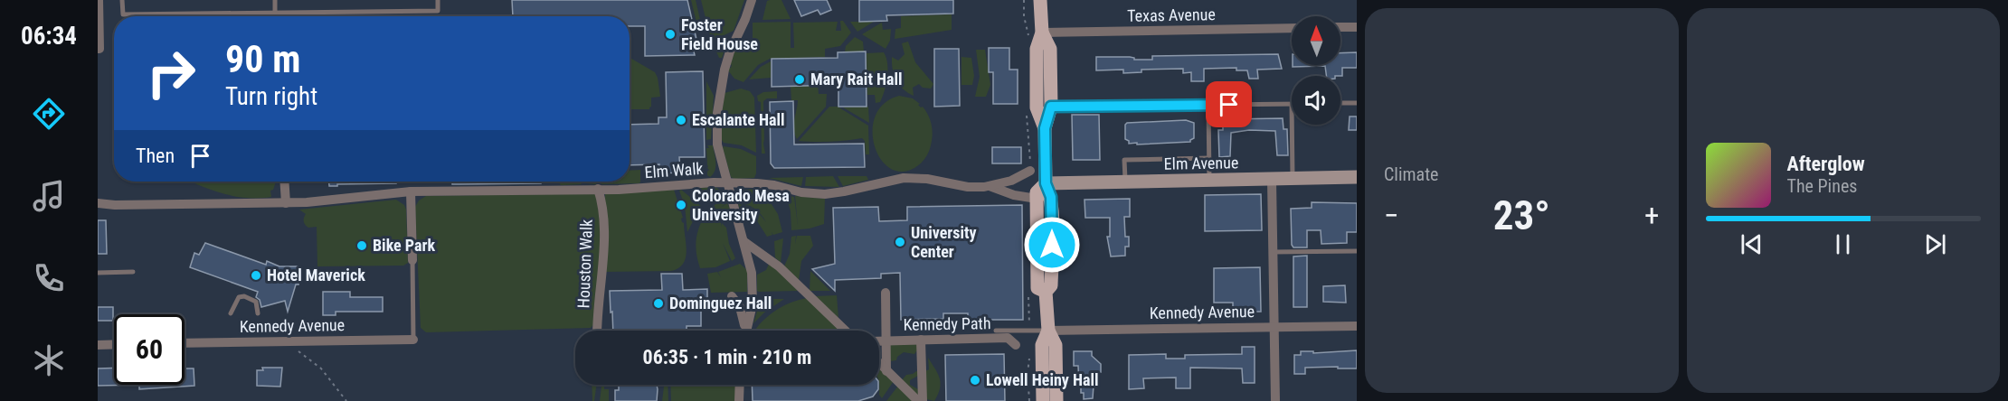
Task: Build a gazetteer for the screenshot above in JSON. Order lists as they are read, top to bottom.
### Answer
{
  "streets": {
    "street": [
      "Texas Avenue",
      "Elm Avenue",
      "Elm Walk",
      "Houston Walk",
      "Kennedy Avenue",
      "Kennedy Path"
    ]
  },
  "crossings": [
    ["Elm Walk", "Houston Walk"]
  ],
  "places": [
    "Foster Field House",
    "Mary Rait Hall",
    "Escalante Hall",
    "Colorado Mesa University",
    "University Center",
    "Bike Park",
    "Hotel Maverick",
    "Dominguez Hall",
    "Lowell Heiny Hall"
  ],
  "north": "top",
  "page": {
    "tabs": "06:34",
    "tile": "Climate",
    "turn": ["90 m", "Turn right"],
    "then": "Then",
    "song": ["Afterglow", "The Pines"],
    "heat": ["−", "23°", "+"],
    "limit": "60",
    "trip": "06:35 · 1 min · 210 m"
  }
}
